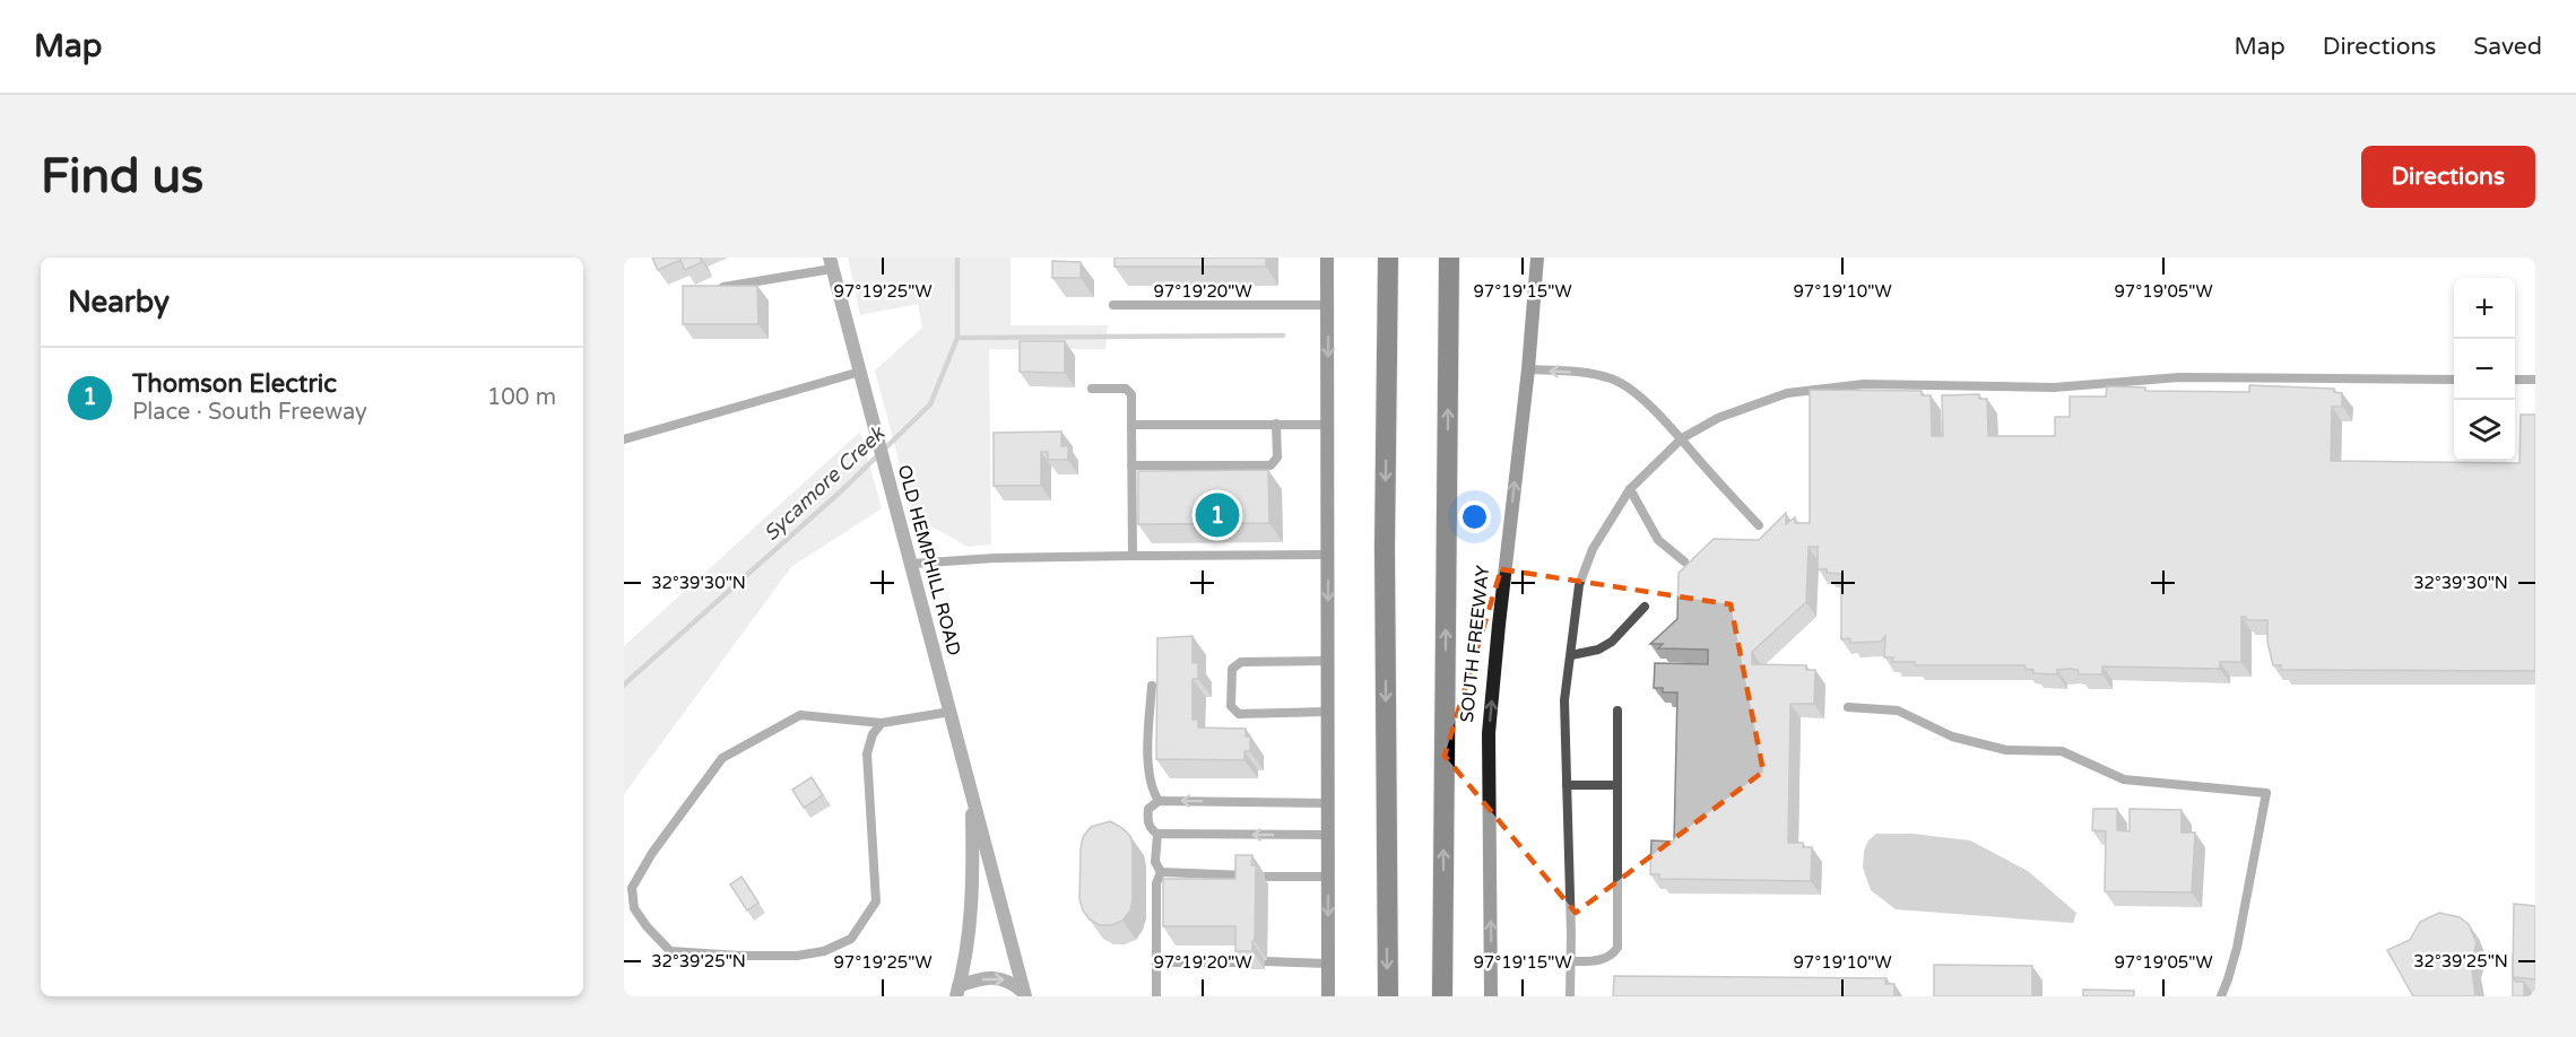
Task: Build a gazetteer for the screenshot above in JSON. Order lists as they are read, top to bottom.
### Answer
{
  "streets": {
    "highway": ["SOUTH FREEWAY"],
    "street": ["OLD HEMPHILL ROAD"]
  },
  "water": ["Sycamore Creek"],
  "page": {
    "header": "Map",
    "nav": ["Map", "Directions", "Saved"],
    "buttons": "Directions",
    "title": "Find us",
    "heading": "Nearby",
    "map_buttons": ["+", "−"],
    "list": [
      {
        "mark": "1",
        "name": "Thomson Electric",
        "note": "Place · South Freeway",
        "value": "100 m"
      }
    ],
    "pins": "1"
  },
  "coordinates": [
    "97°19'25\"W",
    "97°19'20\"W",
    "97°19'15\"W",
    "97°19'10\"W",
    "97°19'05\"W",
    "32°39'30\"N",
    "32°39'25\"N"
  ]
}
